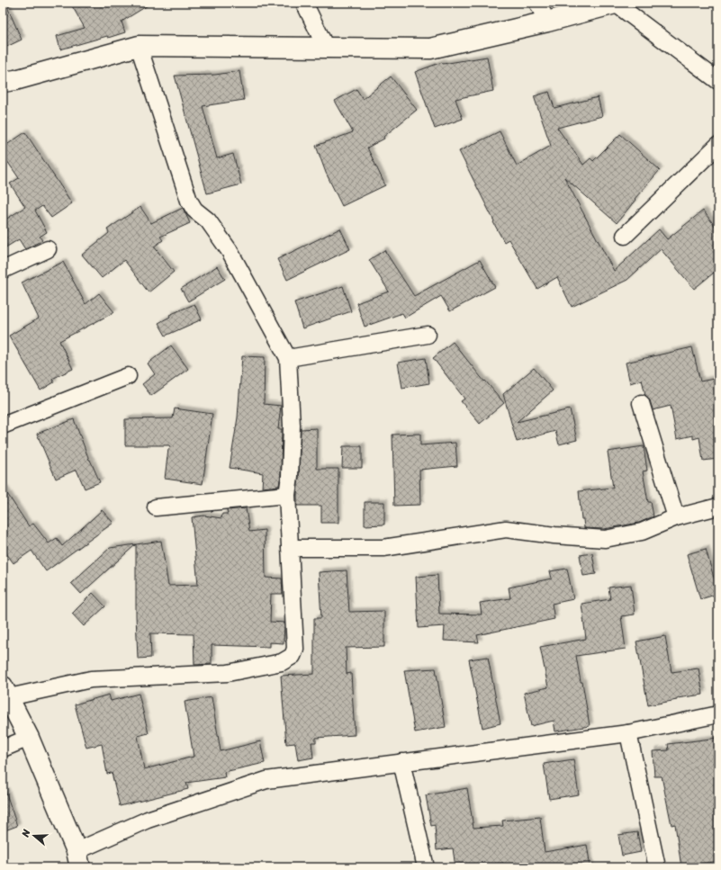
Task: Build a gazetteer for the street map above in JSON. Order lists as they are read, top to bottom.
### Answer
{
  "north": "left"
}
